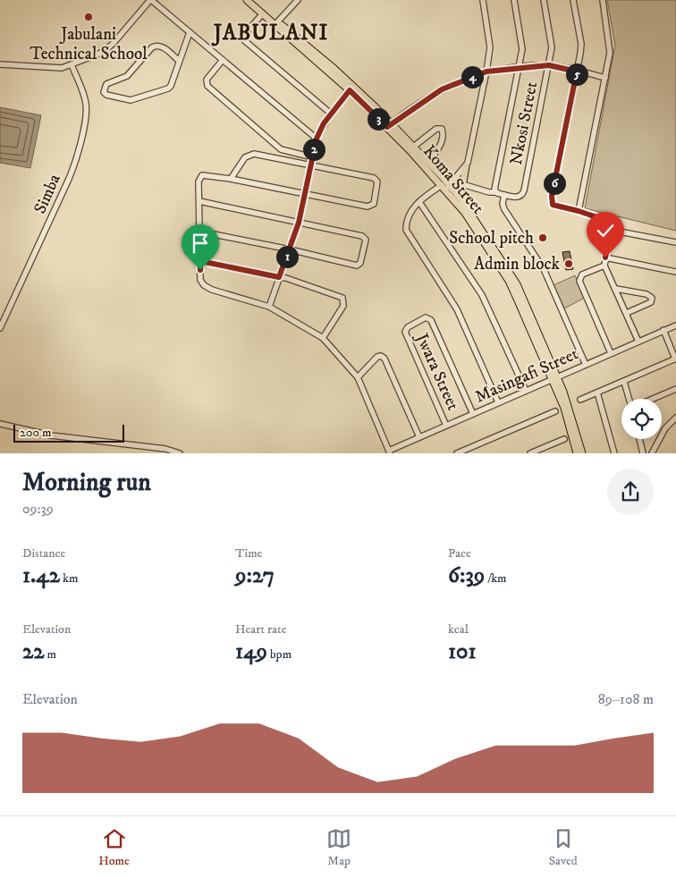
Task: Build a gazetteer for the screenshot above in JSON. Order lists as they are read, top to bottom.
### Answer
{
  "streets": {
    "main road": ["Koma Street"],
    "street": [
      "Nkosi Street",
      "Simba",
      "Jwara Street",
      "Masingafi Street"
    ]
  },
  "crossings": [
    ["Koma Street", "Masingafi Street"],
    ["Jwara Street", "Masingafi Street"]
  ],
  "districts": ["JABULANI"],
  "places": ["Jabulani Technical School", "School pitch", "Admin block"],
  "scale_bar": "200 m",
  "page": {
    "pins": [
      "5",
      "4",
      "3",
      "2",
      "6",
      "1"
    ],
    "scale": "200 m",
    "heading": ["Morning run", "09:39"],
    "stats": [
      ["Distance", "1.42 km"],
      ["Time", "9:27"],
      ["Pace", "6:39 /km"],
      ["Elevation", "22 m"],
      ["Heart rate", "149 bpm"],
      ["kcal", "101"]
    ],
    "chart": ["Elevation", "89–108 m"],
    "tabs": ["Home", "Map", "Saved"]
  }
}
